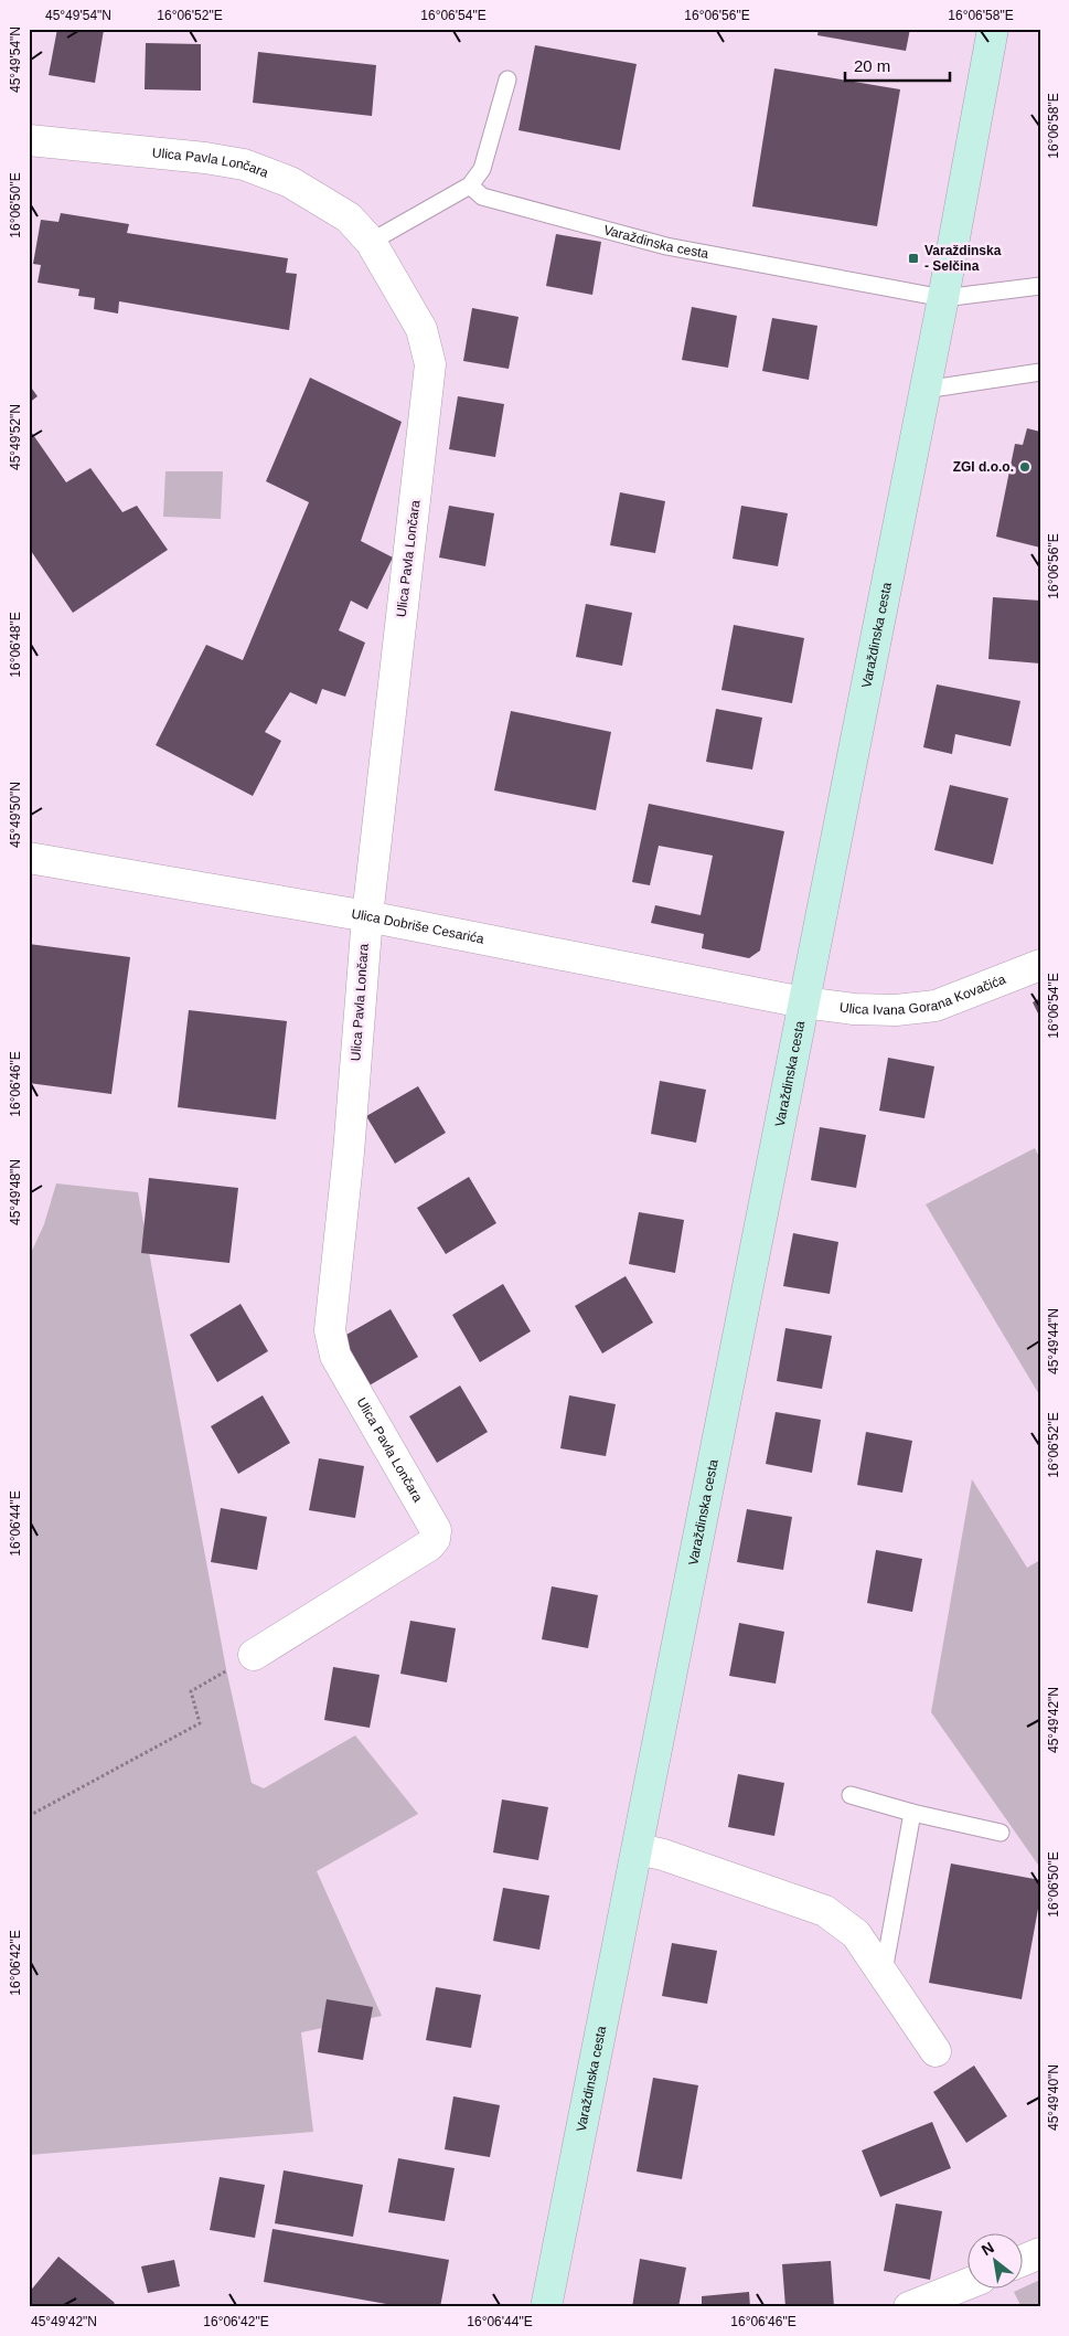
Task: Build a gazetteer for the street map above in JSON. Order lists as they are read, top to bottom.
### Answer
{
  "streets": {
    "main road": ["Varaždinska cesta"],
    "street": ["Ulica Pavla Lončara", "Ulica Dobriše Cesarića", "Ulica Ivana Gorana Kovačića"]
  },
  "crossings": [
    ["Ulica Pavla Lončara", "Ulica Dobriše Cesarića"],
    ["Varaždinska cesta", "Ulica Dobriše Cesarića"],
    ["Varaždinska cesta", "Ulica Ivana Gorana Kovačića"],
    ["Ulica Dobriše Cesarića", "Ulica Ivana Gorana Kovačića"]
  ],
  "places": {
    "transit": ["Varaždinska - Selčina"],
    "other": ["ZGI d.o.o."]
  },
  "scale_bar": "20 m",
  "north": "top left",
  "coordinates": [
    "45°49'54\"N",
    "16°06'52\"E",
    "16°06'54\"E",
    "16°06'56\"E",
    "16°06'58\"E",
    "16°06'50\"E",
    "45°49'52\"N",
    "16°06'48\"E",
    "45°49'50\"N",
    "16°06'46\"E",
    "45°49'48\"N",
    "45°49'44\"N",
    "16°06'44\"E",
    "45°49'42\"N",
    "16°06'42\"E",
    "45°49'40\"N"
  ]
}
